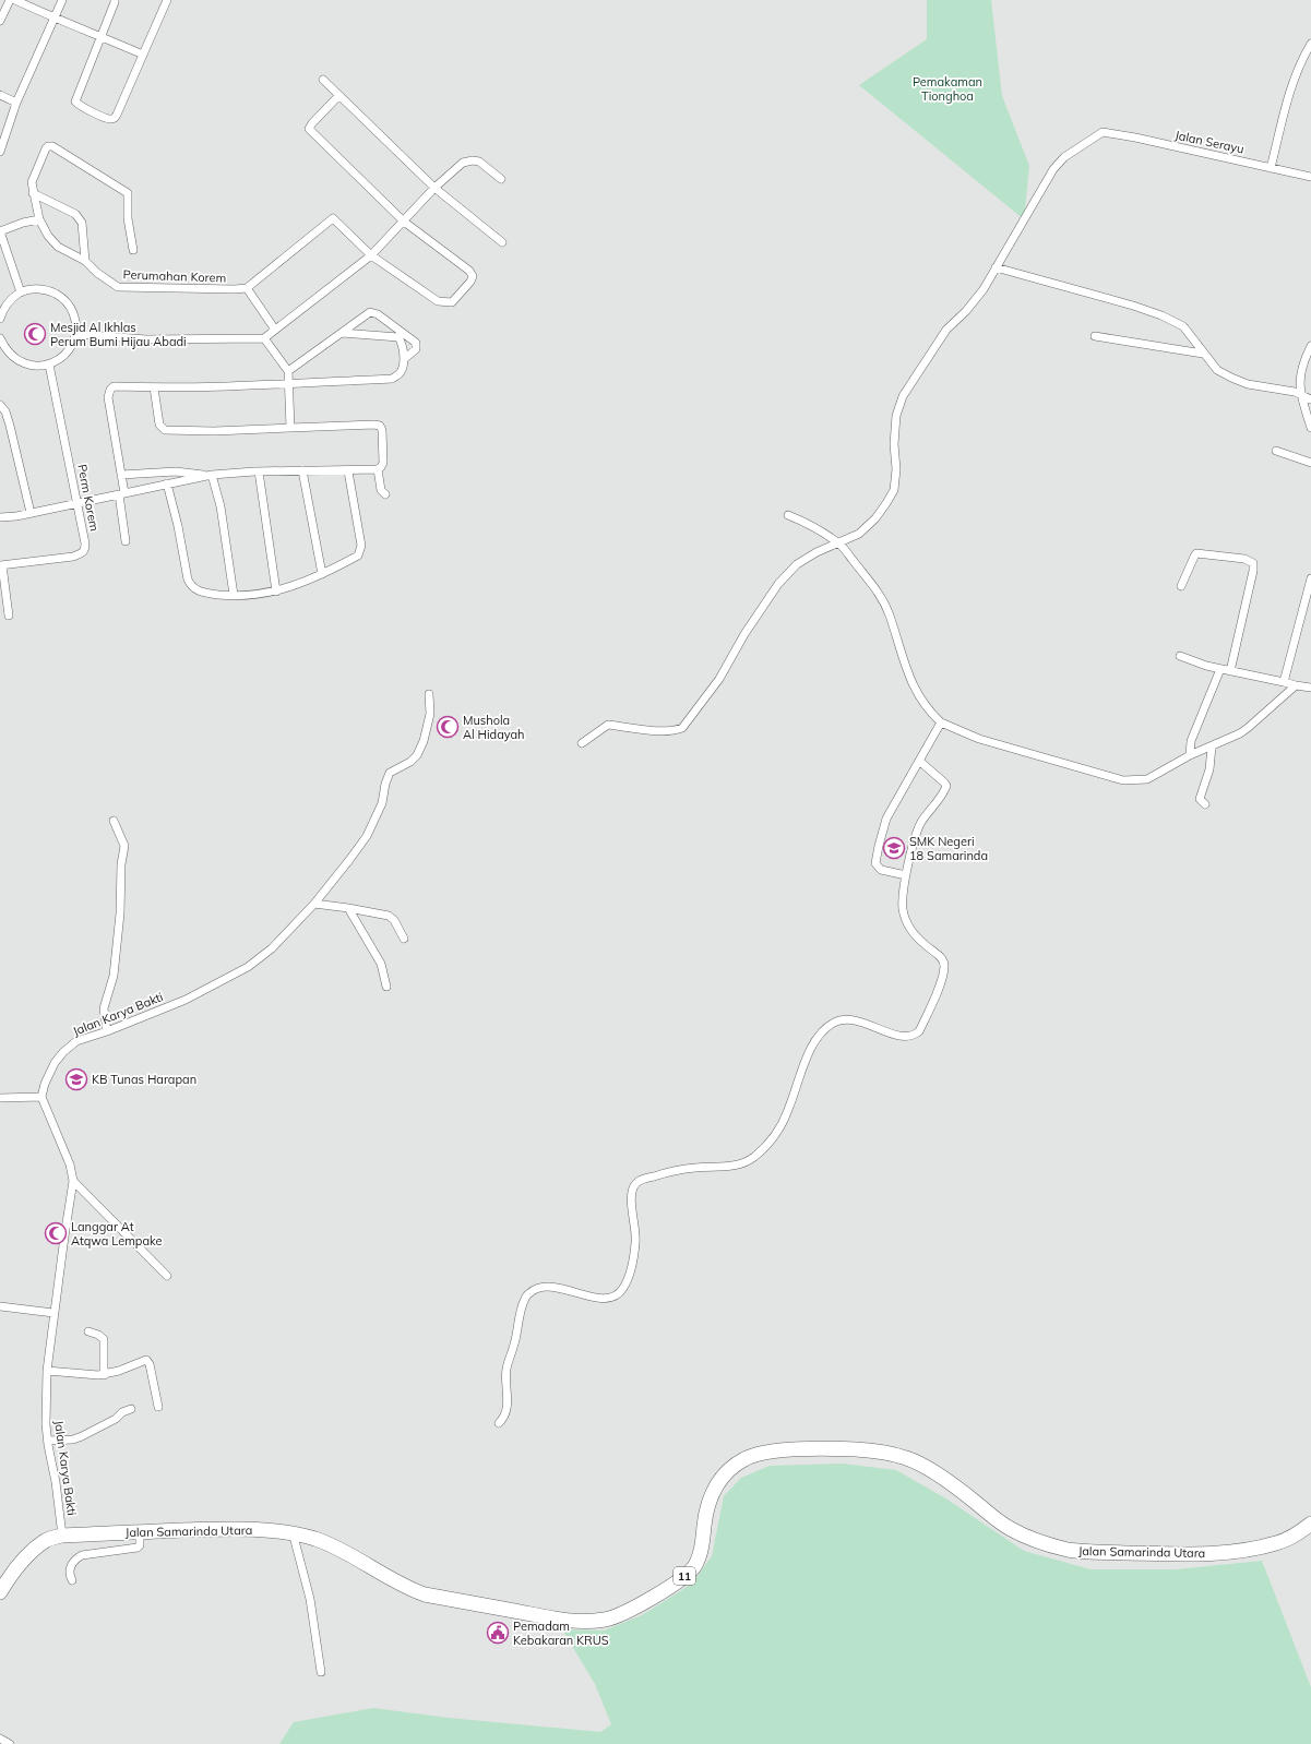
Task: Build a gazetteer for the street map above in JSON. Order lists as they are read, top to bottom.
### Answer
{
  "streets": {
    "highway": ["Jalan Samarinda Utara", "11"],
    "street": [
      "Jalan Serayu",
      "Perumahan Korem",
      "Perm Korem",
      "Jalan Karya Bakti"
    ]
  },
  "crossings": [
    ["Jalan Karya Bakti", "Jalan Samarinda Utara"]
  ],
  "parks": ["Pemakaman Tionghoa"],
  "places": {
    "mosque": ["Mesjid Al Ikhlas Perum Bumi Hijau Abadi", "Mushola Al Hidayah", "Langgar At Atqwa Lempake"],
    "school or university": ["SMK Negeri 18 Samarinda", "KB Tunas Harapan"],
    "public building": ["Pemadam Kebakaran KRUS"]
  }
}
